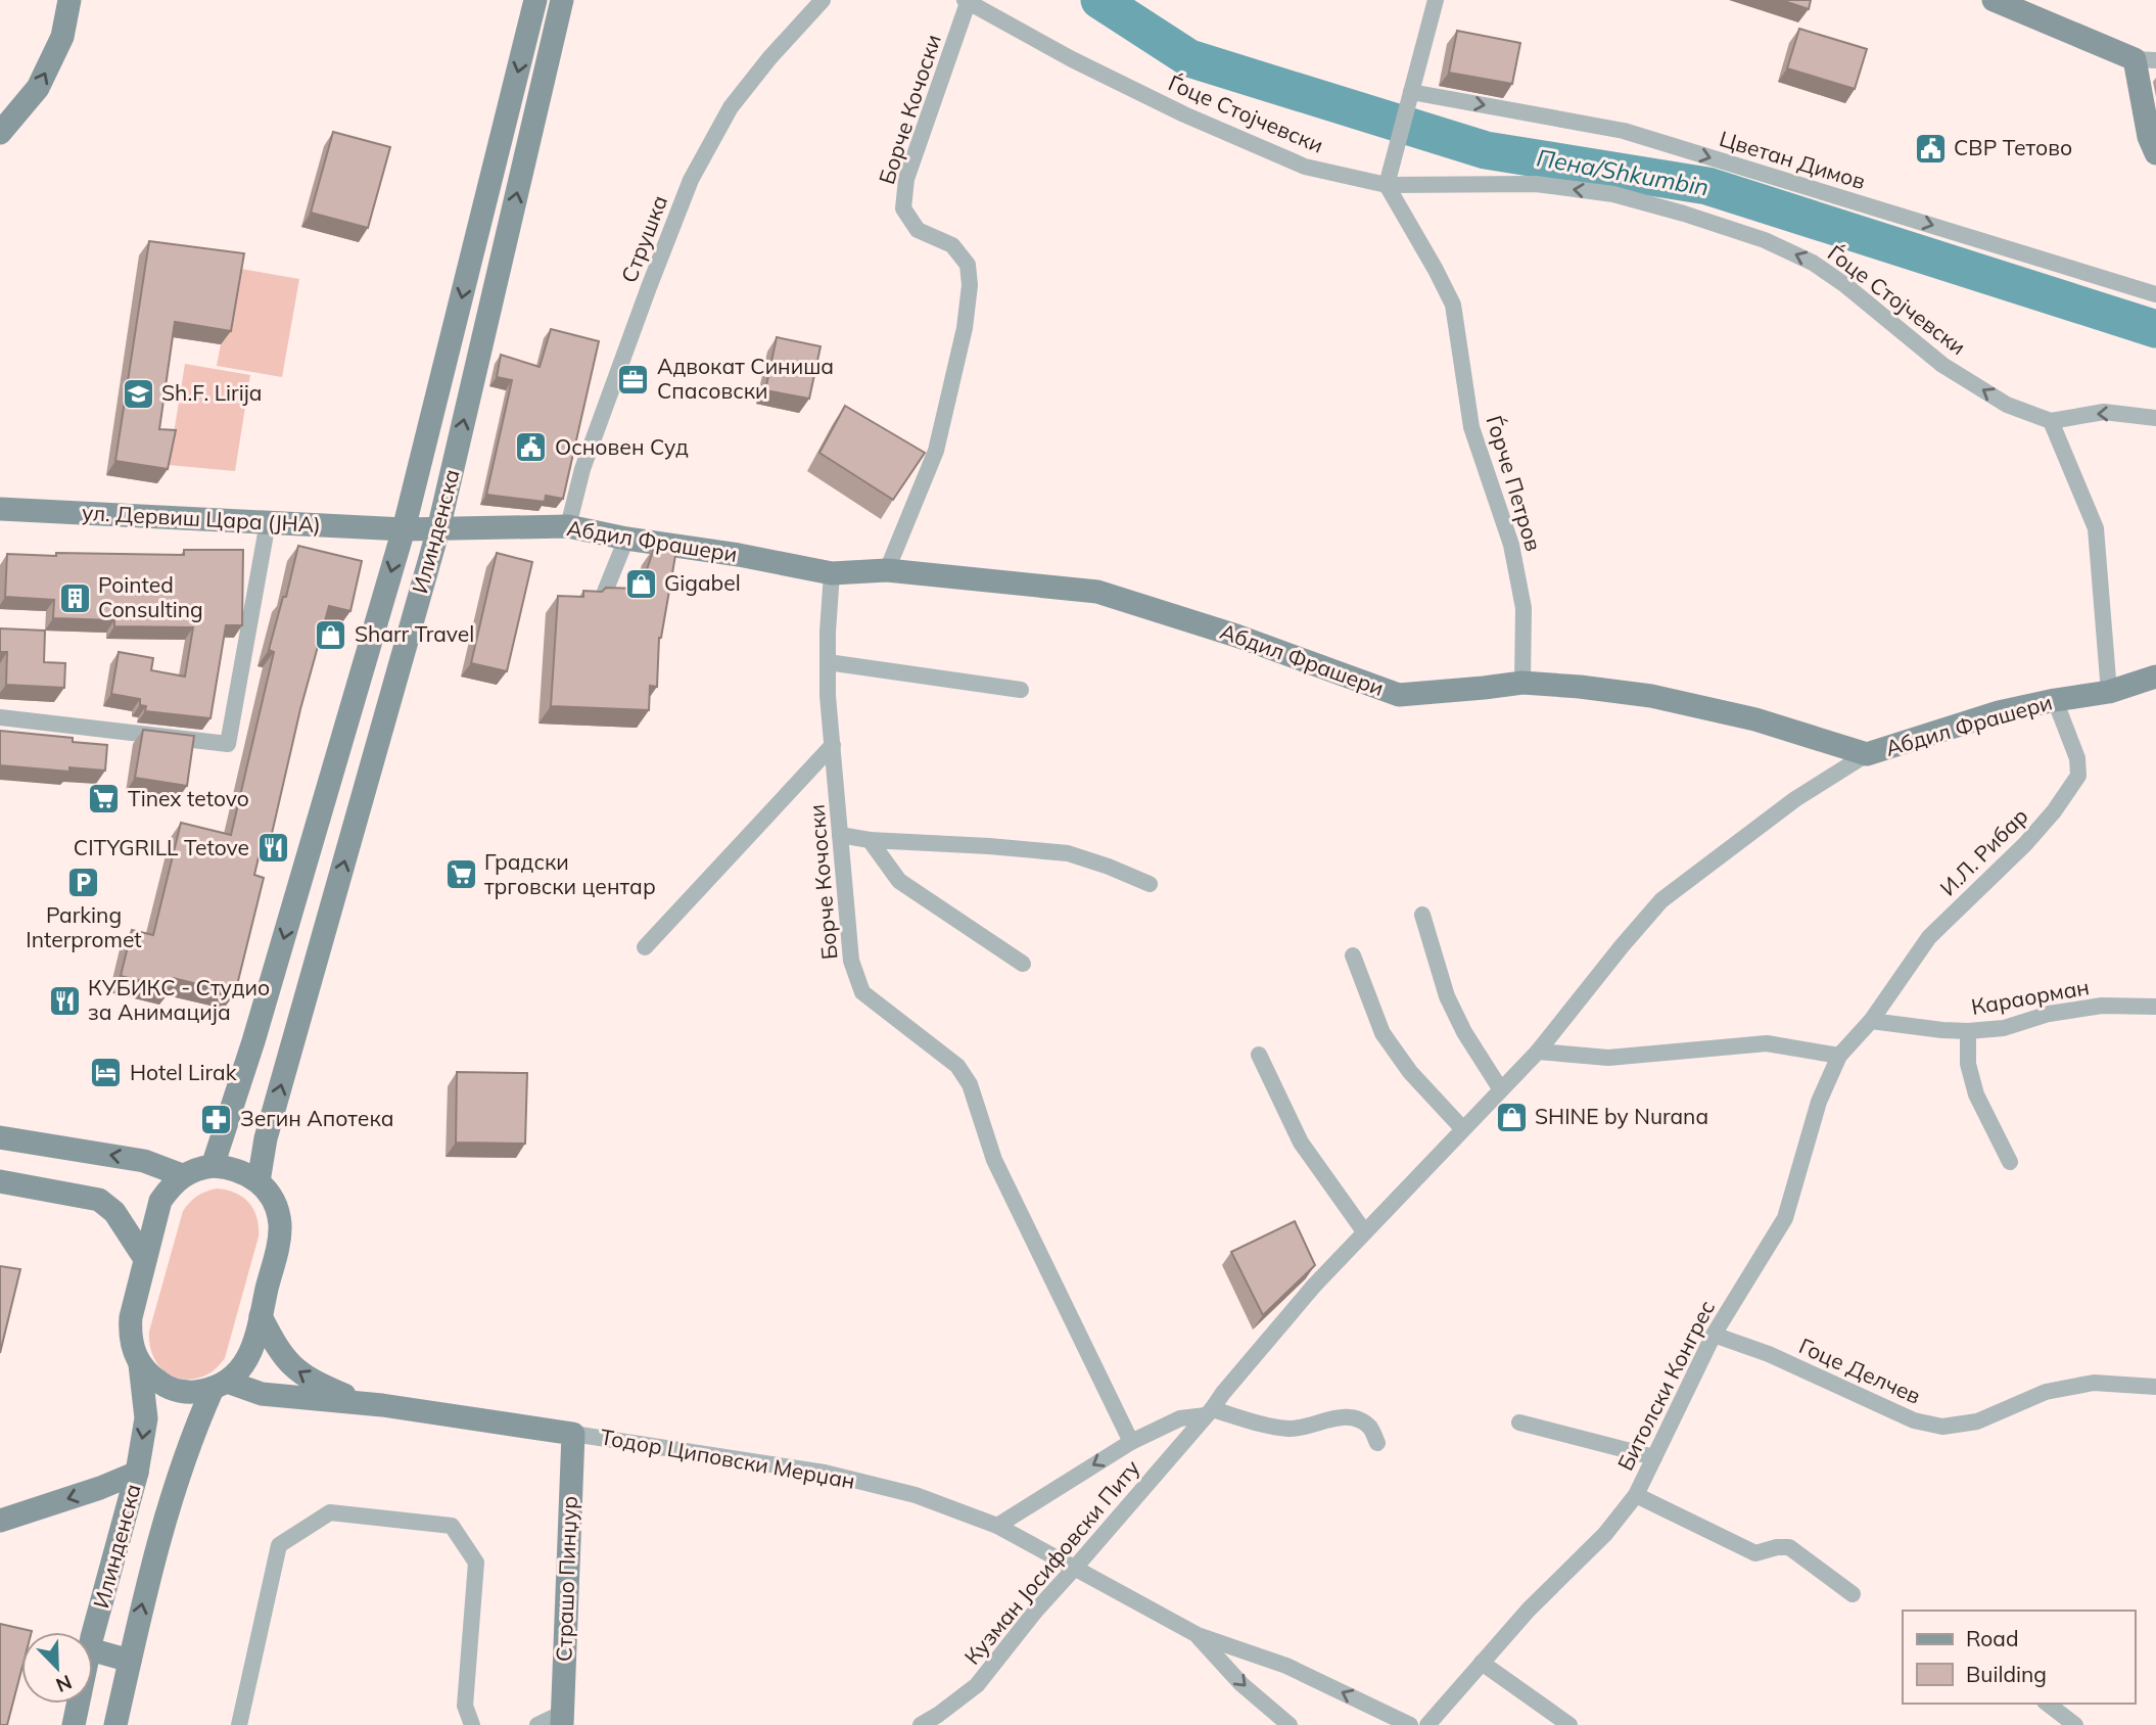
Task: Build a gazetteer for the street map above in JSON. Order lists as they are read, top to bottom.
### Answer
{
  "streets": {
    "street": [
      "Борче Кочоски",
      "Ѓоце Стојчевски",
      "Цветан Димов",
      "Струшка",
      "Ѓорче Петров",
      "ул. Дервиш Цара (ЈНА)",
      "Илинденска",
      "Абдил Фрашери",
      "И.Л. Рибар",
      "Караорман",
      "Гоце Делчев",
      "Битолски Конгрес",
      "Тодор Циповски Мерџан",
      "Кузман Јосифовски Питу",
      "Страшо Пинџур"
    ]
  },
  "crossings": [
    ["Борче Кочоски", "Ѓоце Стојчевски"],
    ["Борче Кочоски", "Абдил Фрашери"],
    ["Ѓоце Стојчевски", "Ѓорче Петров"],
    ["Струшка", "Абдил Фрашери"],
    ["Ѓорче Петров", "Абдил Фрашери"],
    ["ул. Дервиш Цара (ЈНА)", "Илинденска"],
    ["ул. Дервиш Цара (ЈНА)", "Абдил Фрашери"],
    ["Илинденска", "Абдил Фрашери"],
    ["Илинденска", "Тодор Циповски Мерџан"],
    ["Абдил Фрашери", "И.Л. Рибар"],
    ["Абдил Фрашери", "Кузман Јосифовски Питу"],
    ["И.Л. Рибар", "Караорман"],
    ["И.Л. Рибар", "Битолски Конгрес"],
    ["Караорман", "Битолски Конгрес"],
    ["Гоце Делчев", "Битолски Конгрес"],
    ["Тодор Циповски Мерџан", "Кузман Јосифовски Питу"],
    ["Тодор Циповски Мерџан", "Страшо Пинџур"]
  ],
  "one_way": ["Ѓоце Стојчевски", "Цветан Димов"],
  "water": ["Пена/Shkumbin"],
  "places": {
    "public building": ["СВР Тетово", "Основен Суд"],
    "office": ["Адвокат Синиша Спасовски"],
    "school or university": ["Sh.F. Lirija"],
    "shop": ["Gigabel", "Sharr Travel", "SHINE by Nurana"],
    "building": ["Pointed Consulting"],
    "supermarket": ["Tinex tetovo", "Градски трговски центар"],
    "restaurant": ["CITYGRILL Tetove", "КУБИКС - Студио за Анимација"],
    "parking": ["Parking Interpromet"],
    "hotel": ["Hotel Lirak"],
    "pharmacy": ["Зегин Апотека"]
  },
  "legend": ["Road", "Building"],
  "north": "bottom right"
}
